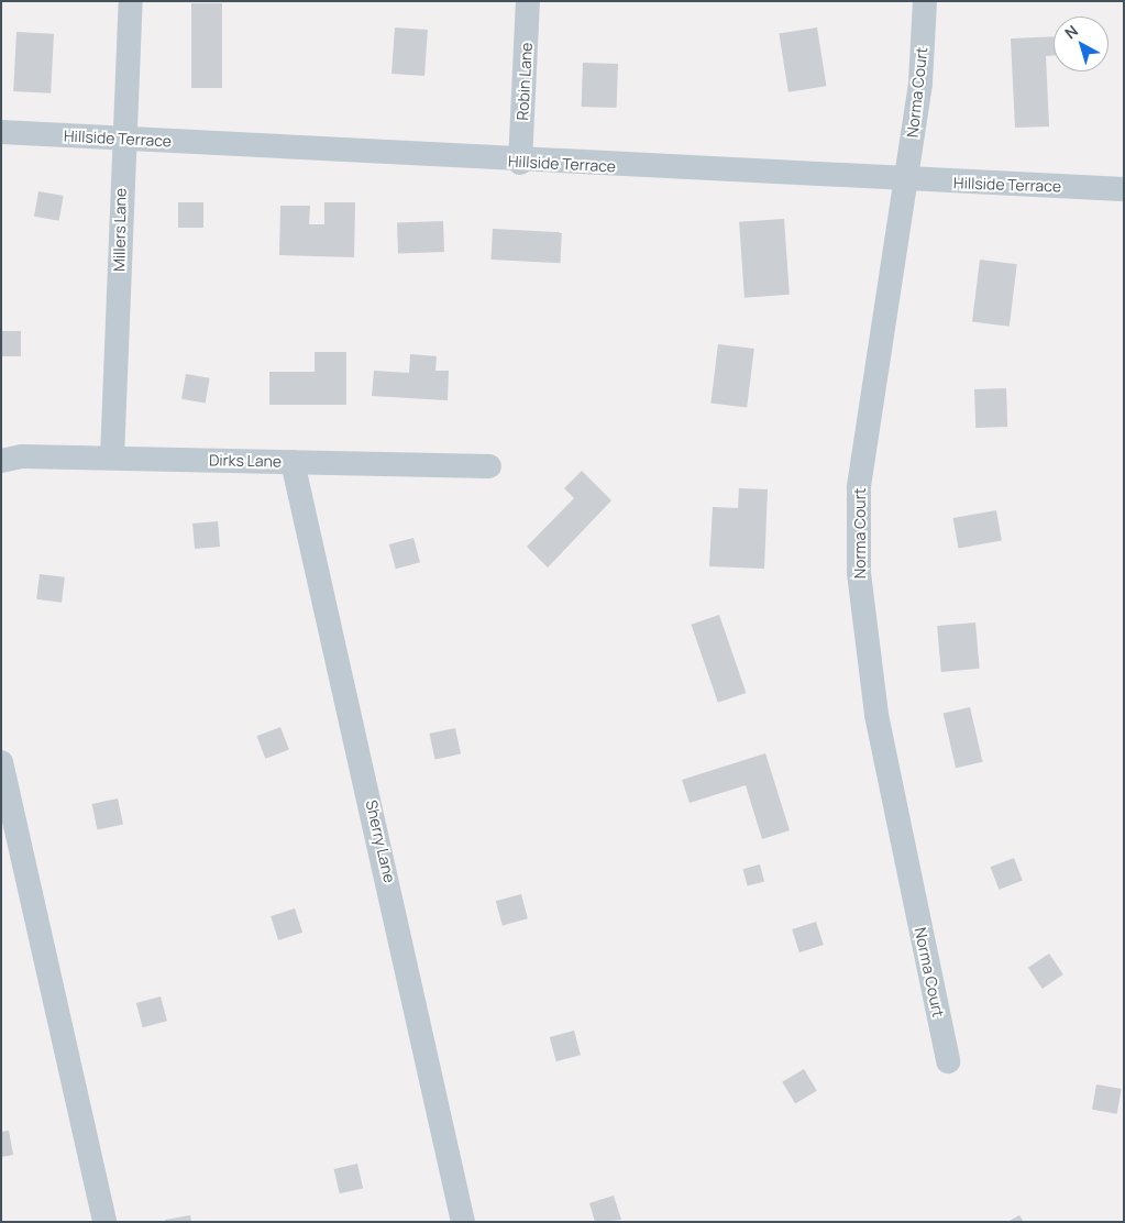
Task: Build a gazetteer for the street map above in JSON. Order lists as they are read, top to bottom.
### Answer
{
  "streets": {
    "street": [
      "Robin Lane",
      "Norma Court",
      "Hillside Terrace",
      "Millers Lane",
      "Dirks Lane",
      "Sherry Lane"
    ]
  },
  "crossings": [
    ["Robin Lane", "Hillside Terrace"],
    ["Norma Court", "Hillside Terrace"],
    ["Hillside Terrace", "Millers Lane"],
    ["Millers Lane", "Dirks Lane"],
    ["Dirks Lane", "Sherry Lane"]
  ],
  "north": "top left"
}
